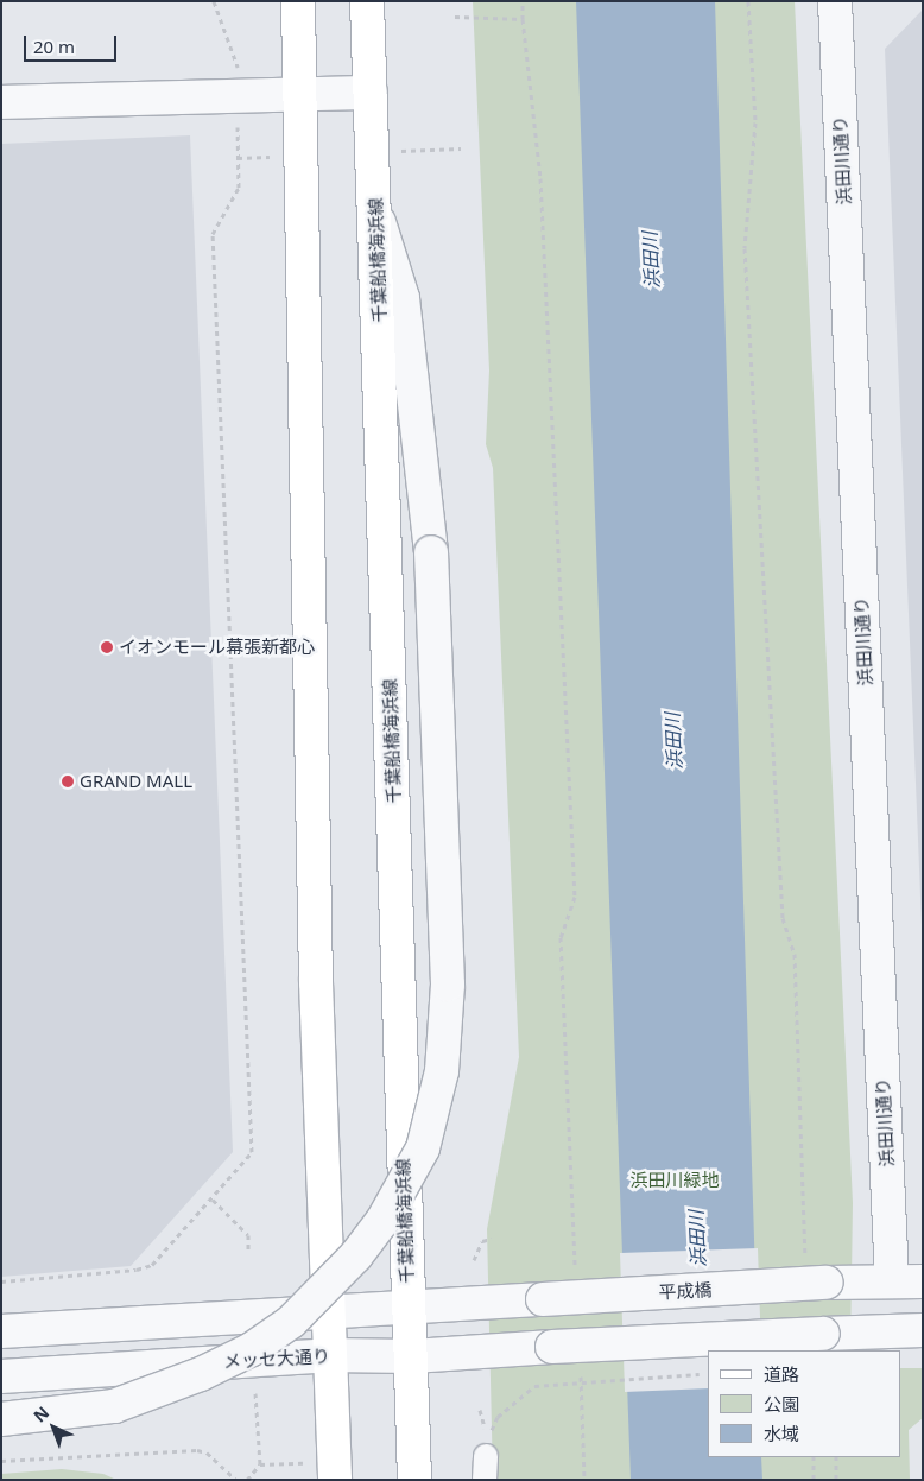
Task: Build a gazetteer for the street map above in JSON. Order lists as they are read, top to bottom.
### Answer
{
  "streets": {
    "main road": ["千葉船橋海浜線"],
    "street": ["浜田川通り", "平成橋", "メッセ大通り"]
  },
  "crossings": [
    ["浜田川通り", "平成橋"],
    ["千葉船橋海浜線", "平成橋"],
    ["千葉船橋海浜線", "メッセ大通り"]
  ],
  "water": ["浜田川"],
  "parks": ["浜田川緑地"],
  "places": ["イオンモール幕張新都心", "GRAND MALL"],
  "legend": ["道路", "公園", "水域"],
  "scale_bar": "20 m",
  "north": "top left"
}
